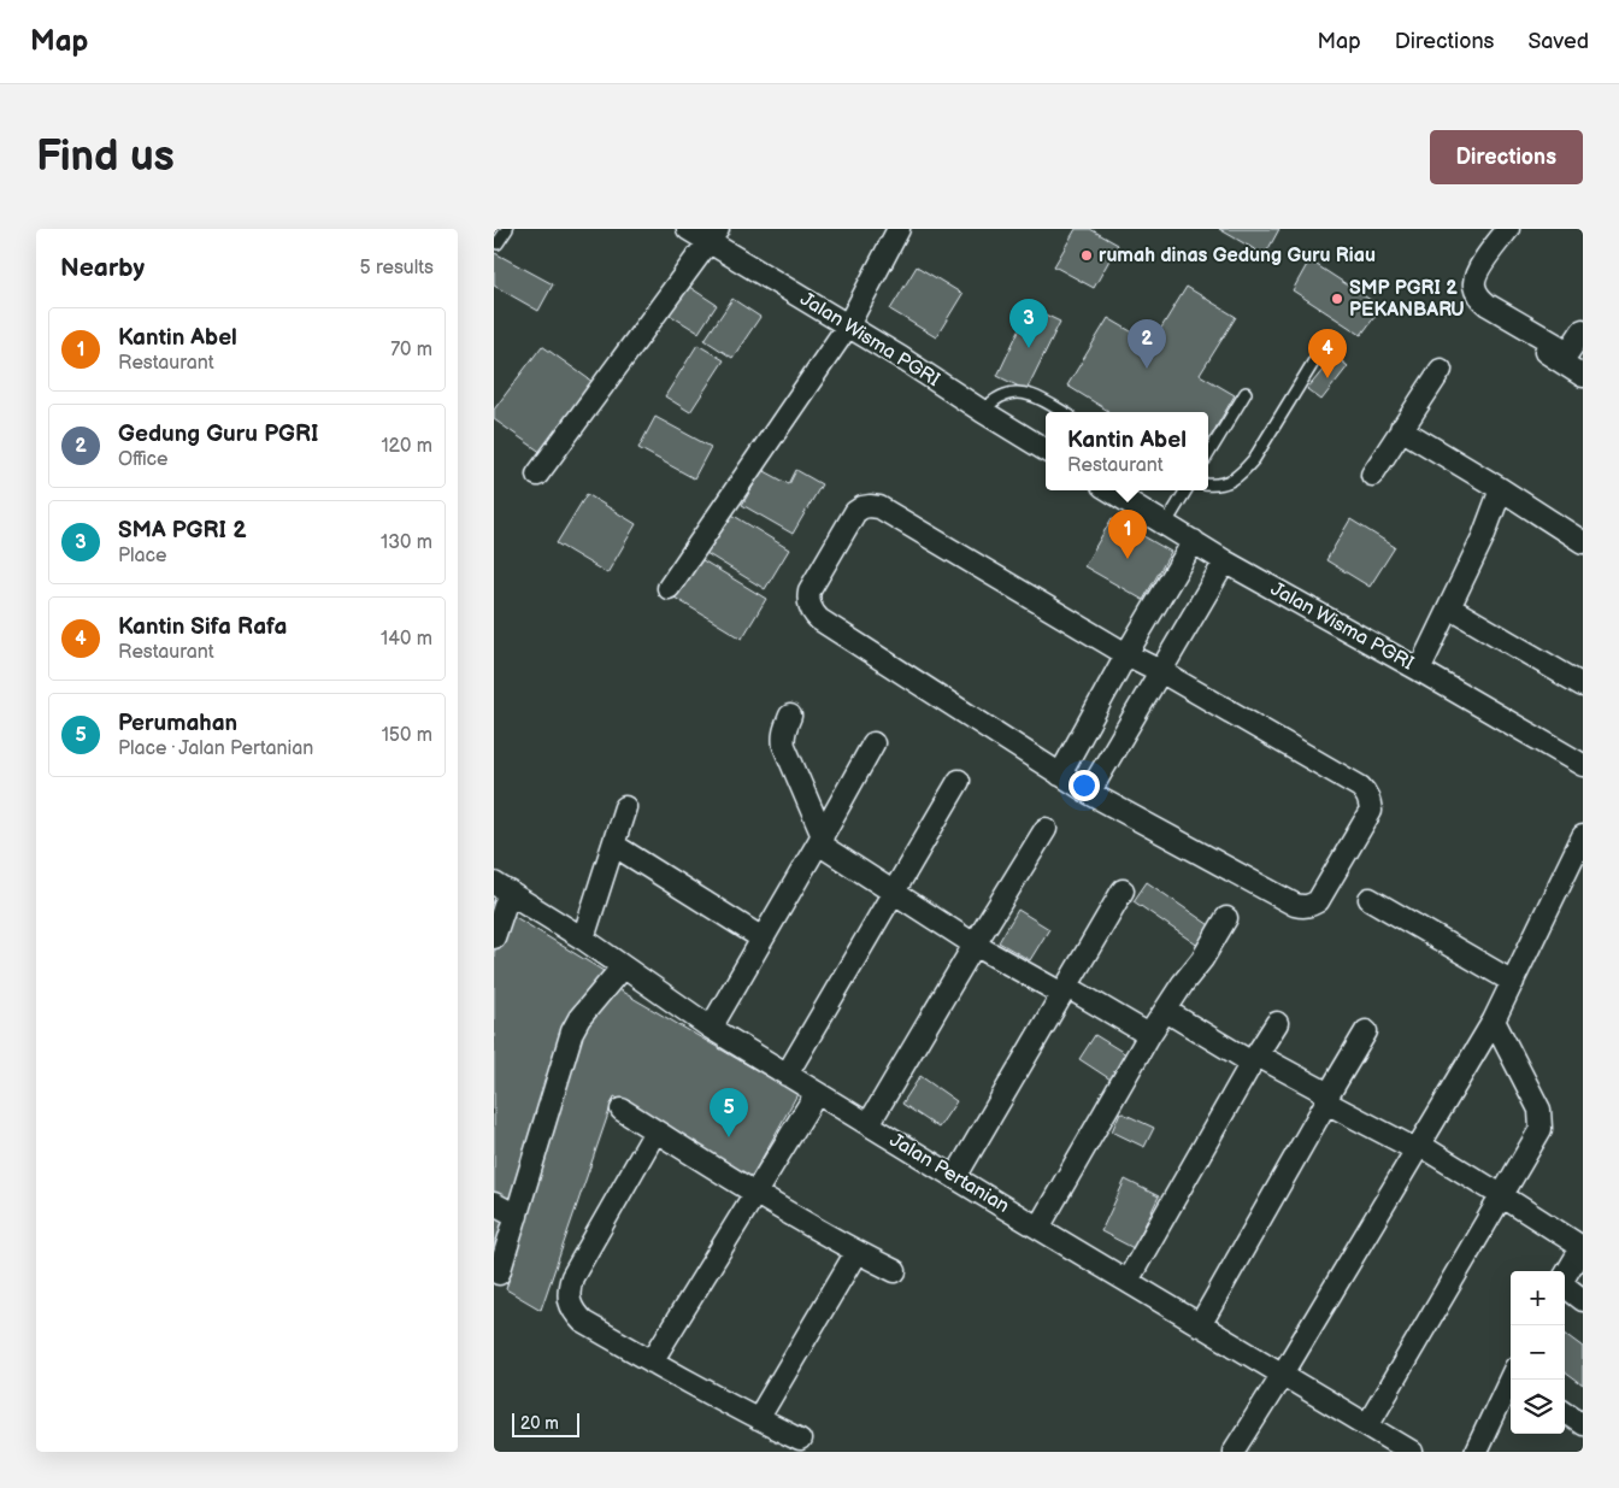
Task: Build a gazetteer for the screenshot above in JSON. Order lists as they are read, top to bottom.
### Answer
{
  "streets": {
    "street": ["Jalan Wisma PGRI", "Jalan Pertanian"]
  },
  "places": ["rumah dinas Gedung Guru Riau", "SMP PGRI 2 PEKANBARU"],
  "scale_bar": "20 m",
  "page": {
    "header": "Map",
    "nav": ["Map", "Directions", "Saved"],
    "buttons": "Directions",
    "title": "Find us",
    "heading": ["Nearby", "5 results"],
    "pins": [
      "3",
      "2",
      "4",
      "1",
      "5"
    ],
    "list": [
      {
        "mark": "1",
        "name": "Kantin Abel",
        "note": "Restaurant",
        "value": "70 m"
      },
      {
        "mark": "2",
        "name": "Gedung Guru PGRI",
        "note": "Office",
        "value": "120 m"
      },
      {
        "mark": "3",
        "name": "SMA PGRI 2",
        "note": "Place",
        "value": "130 m"
      },
      {
        "mark": "4",
        "name": "Kantin Sifa Rafa",
        "note": "Restaurant",
        "value": "140 m"
      },
      {
        "mark": "5",
        "name": "Perumahan",
        "note": "Place · Jalan Pertanian",
        "value": "150 m"
      }
    ],
    "popup": ["Kantin Abel", "Restaurant"],
    "map_buttons": ["+", "−"],
    "scale": "20 m"
  }
}
